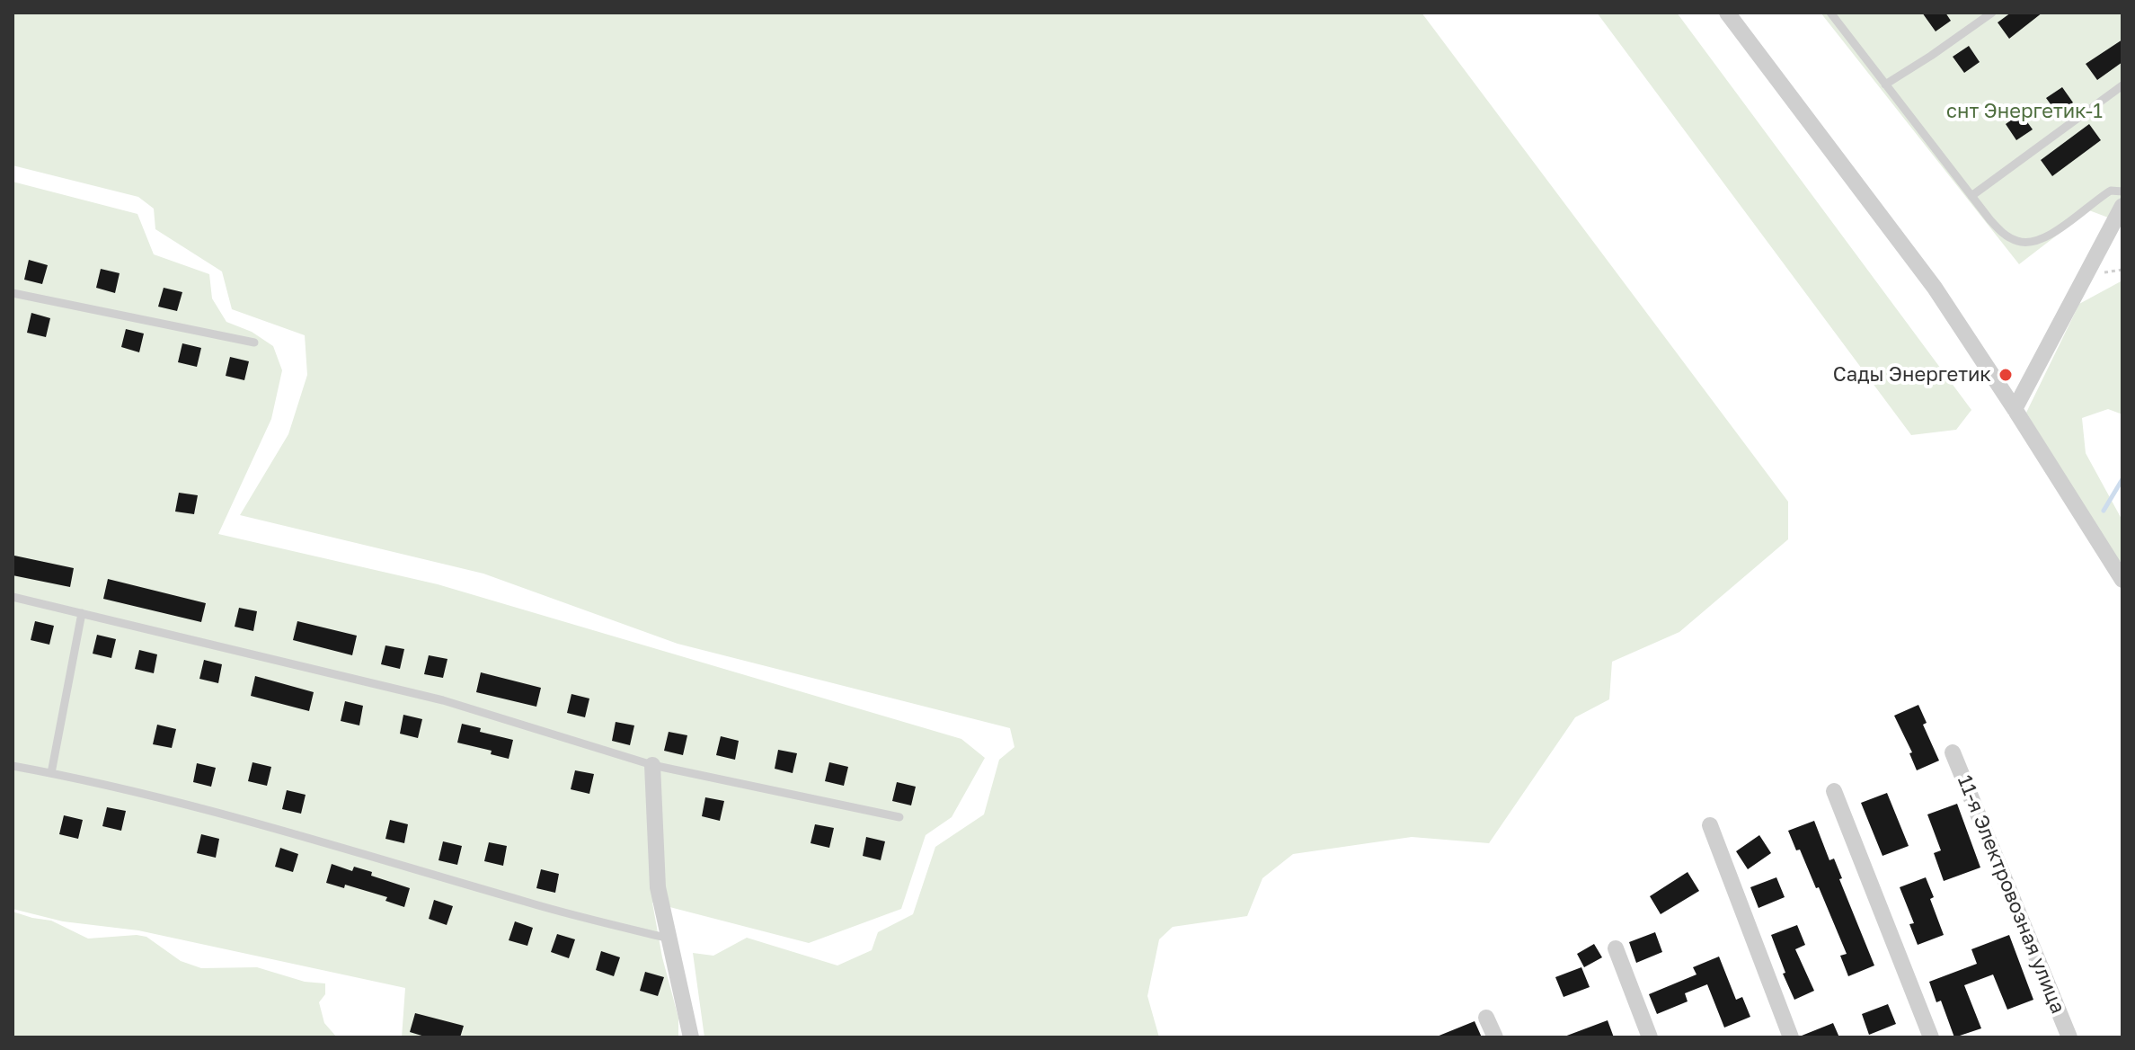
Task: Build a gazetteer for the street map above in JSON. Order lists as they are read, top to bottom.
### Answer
{
  "streets": {
    "street": ["11-я Электровозная улица"]
  },
  "parks": ["снт Энергетик-1"],
  "places": ["Сады Энергетик"]
}
